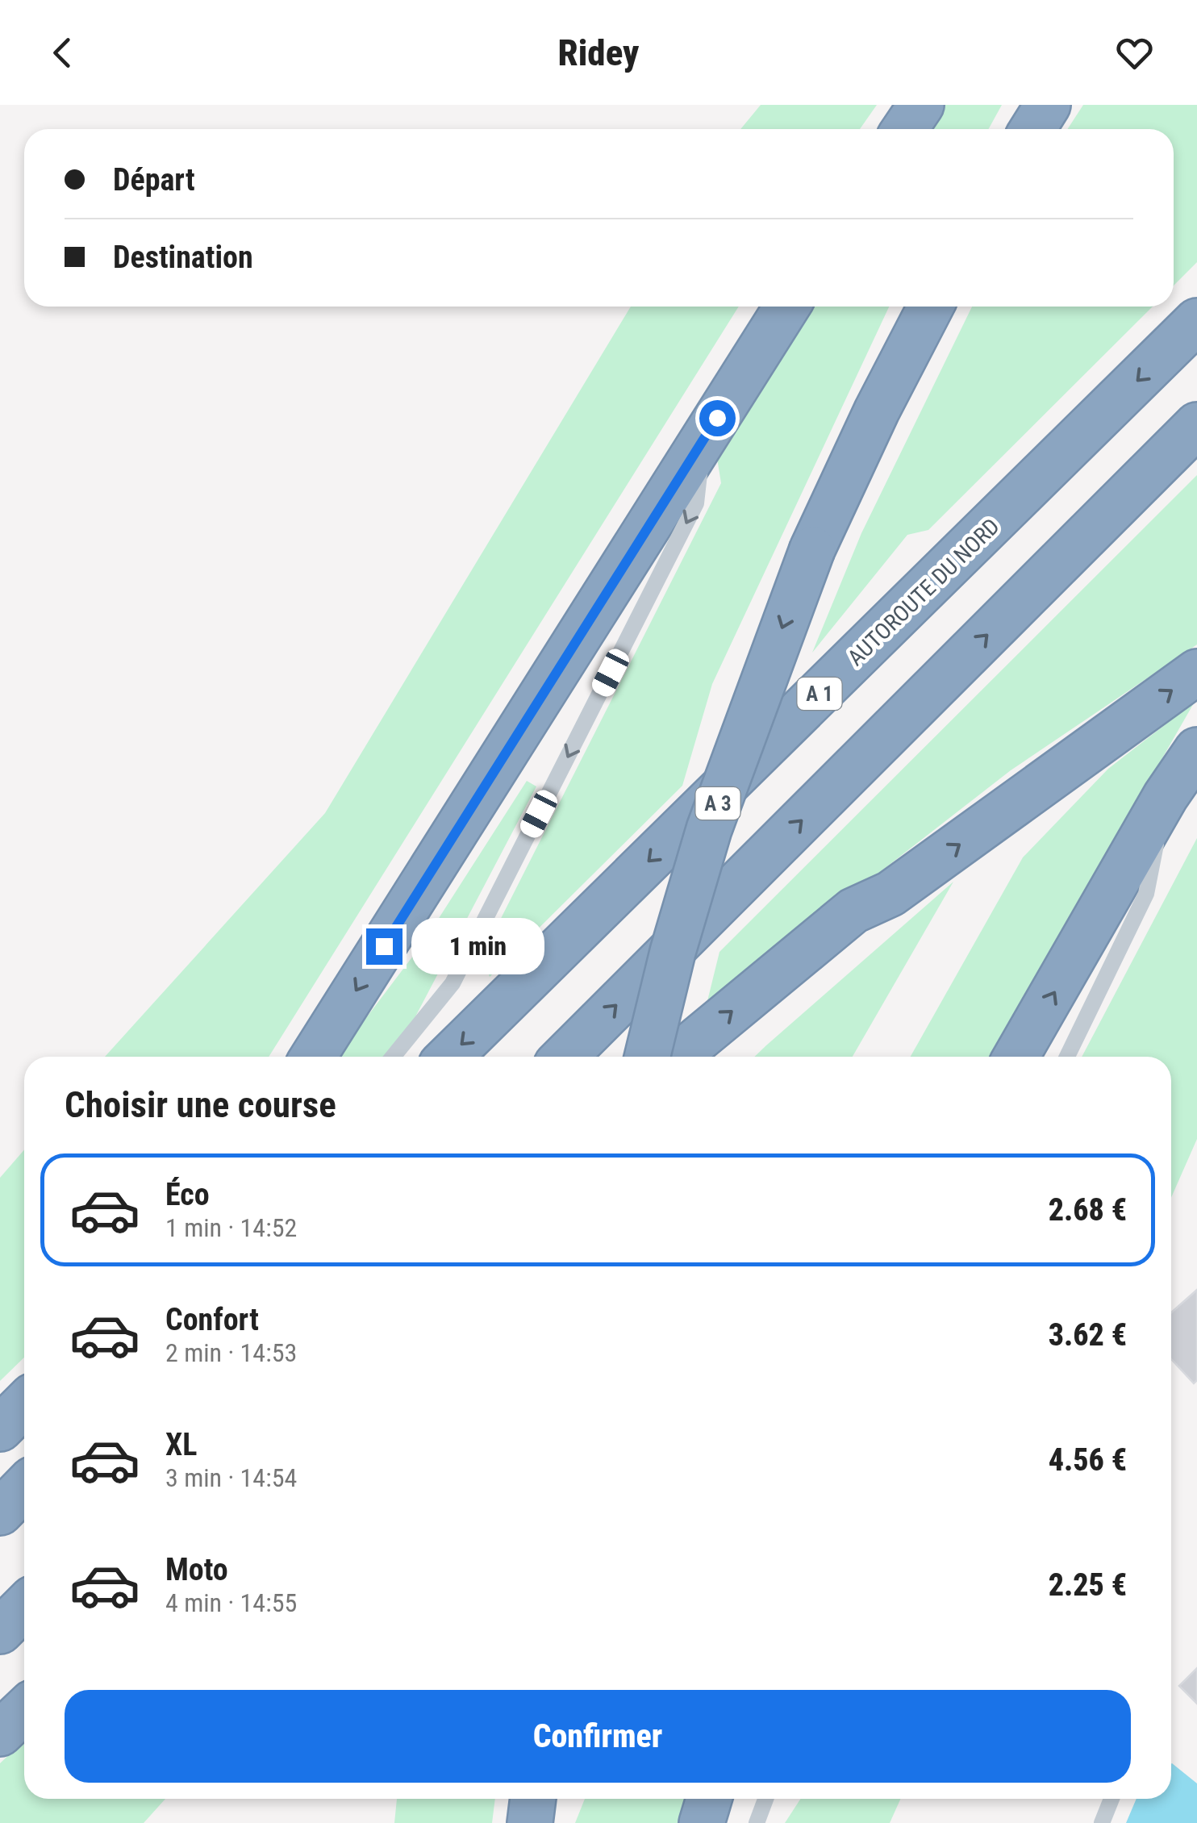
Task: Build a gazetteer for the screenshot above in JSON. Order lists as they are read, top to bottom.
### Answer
{
  "streets": {
    "highway": ["AUTOROUTE DU NORD", "A 1", "A 3"]
  },
  "page": {
    "header": "Ridey",
    "banner": ["Départ", "Destination"],
    "bubble": "1 min",
    "heading": "Choisir une course",
    "list": [
      {
        "name": "Éco",
        "note": "1 min · 14:52",
        "value": "2.68 €"
      },
      {
        "name": "Confort",
        "note": "2 min · 14:53",
        "value": "3.62 €"
      },
      {
        "name": "XL",
        "note": "3 min · 14:54",
        "value": "4.56 €"
      },
      {
        "name": "Moto",
        "note": "4 min · 14:55",
        "value": "2.25 €"
      }
    ],
    "buttons": "Confirmer"
  }
}
